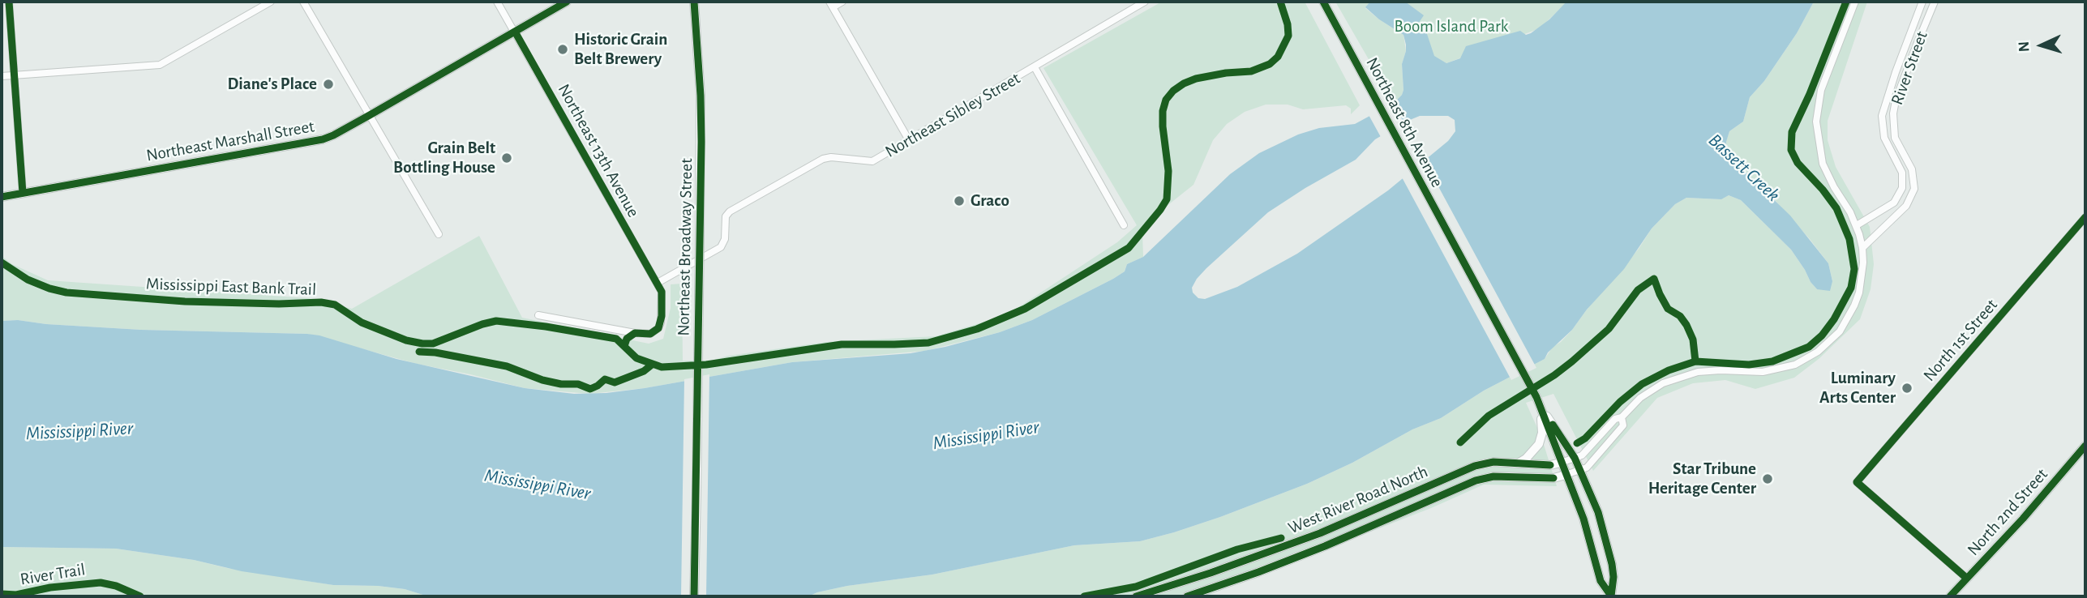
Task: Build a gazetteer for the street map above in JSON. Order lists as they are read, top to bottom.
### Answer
{
  "streets": {
    "street": [
      "River Street",
      "Northeast Sibley Street",
      "Northeast 8th Avenue",
      "Northeast Marshall Street",
      "Northeast 13th Avenue",
      "Northeast Broadway Street",
      "North 1st Street",
      "West River Road North",
      "North 2nd Street"
    ],
    "cycle path": ["Mississippi East Bank Trail", "River Trail"]
  },
  "crossings": [
    ["Northeast Sibley Street", "Northeast 13th Avenue"],
    ["Northeast Marshall Street", "Northeast 13th Avenue"],
    ["North 1st Street", "North 2nd Street"]
  ],
  "water": ["Bassett Creek", "Mississippi River"],
  "parks": ["Boom Island Park"],
  "places": [
    "Historic Grain Belt Brewery",
    "Diane's Place",
    "Grain Belt Bottling House",
    "Graco",
    "Luminary Arts Center",
    "Star Tribune Heritage Center"
  ],
  "north": "left"
}
